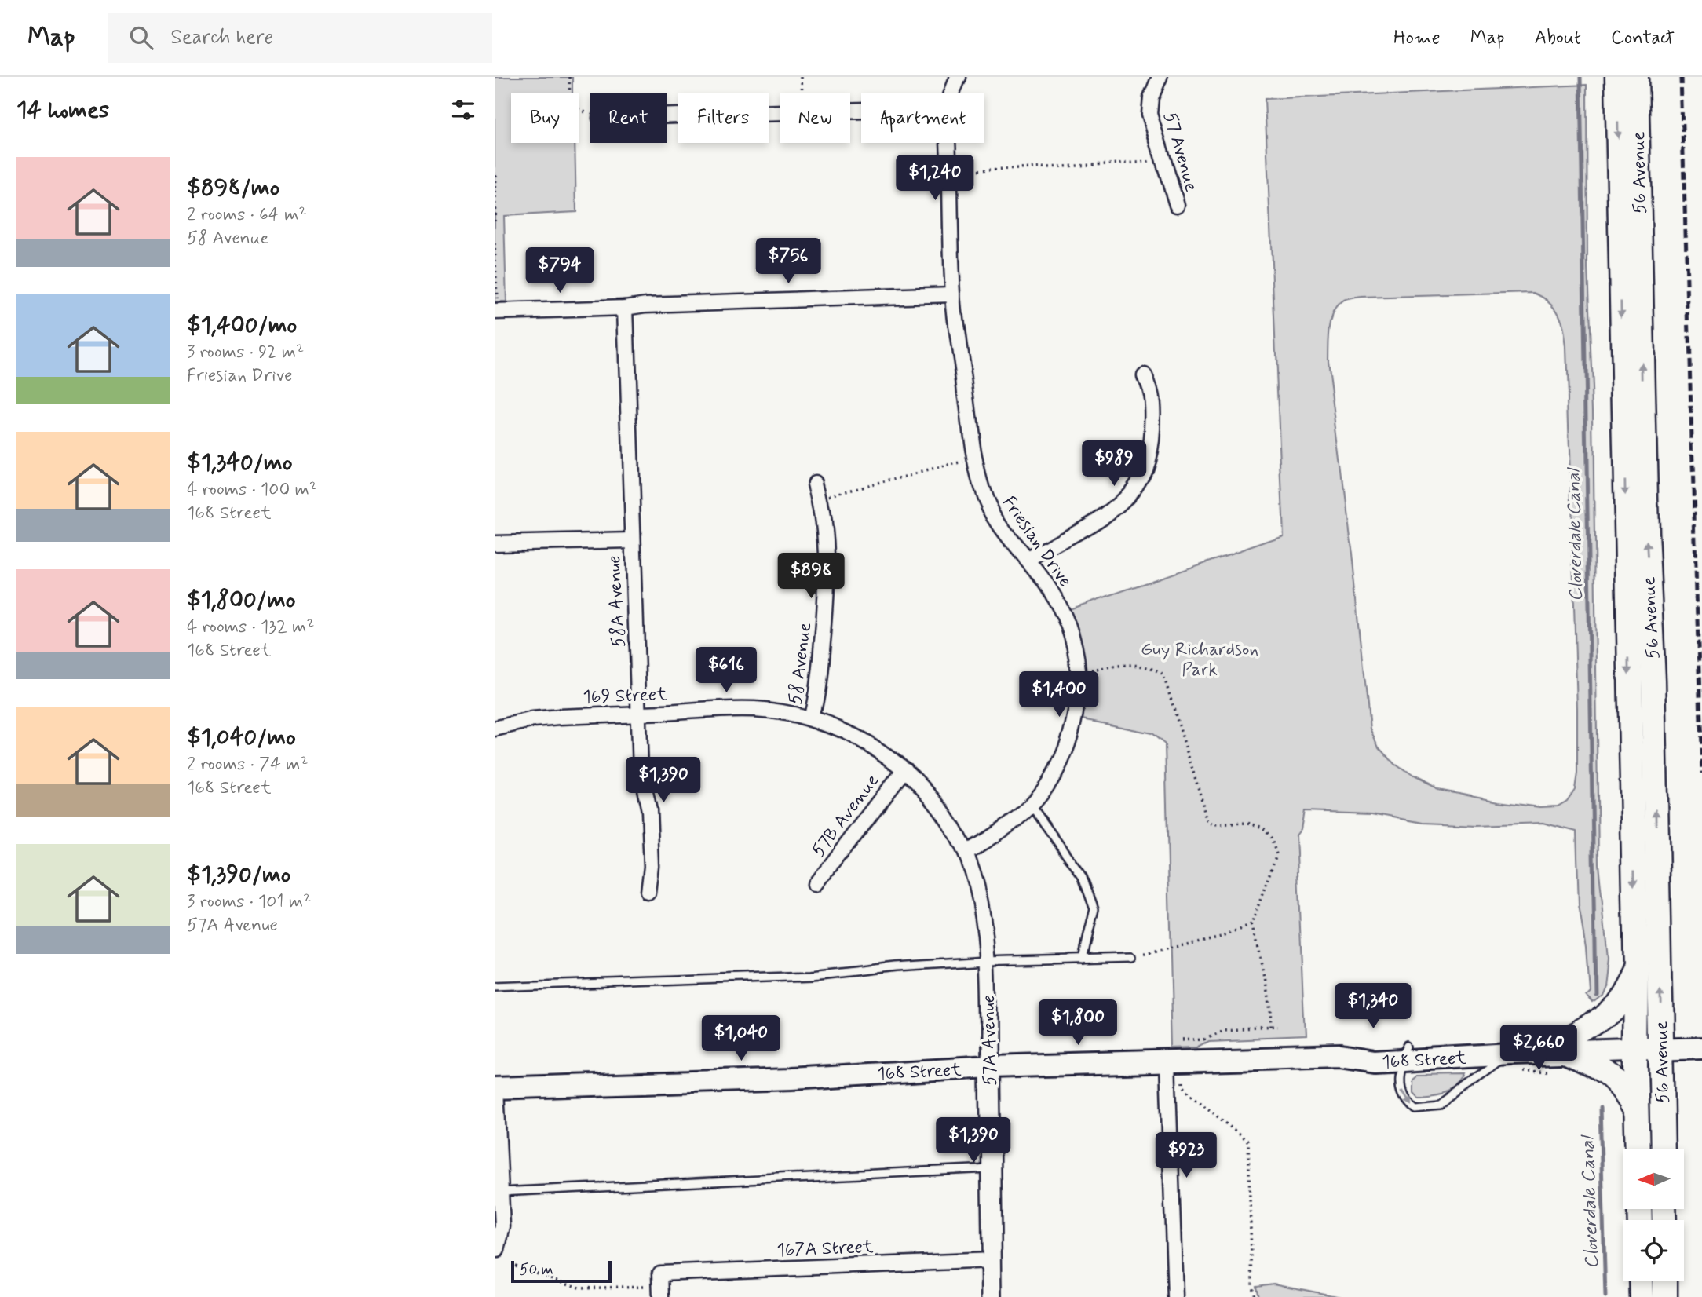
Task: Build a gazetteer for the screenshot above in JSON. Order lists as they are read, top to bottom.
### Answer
{
  "streets": {
    "highway": ["56 Avenue"],
    "main road": ["168 Street"],
    "street": [
      "57 Avenue",
      "Friesian Drive",
      "58A Avenue",
      "58 Avenue",
      "169 Street",
      "57B Avenue",
      "57A Avenue",
      "167A Street"
    ]
  },
  "crossings": [
    ["56 Avenue", "168 Street"],
    ["Friesian Drive", "169 Street"],
    ["Friesian Drive", "57A Avenue"],
    ["58A Avenue", "169 Street"],
    ["58 Avenue", "169 Street"],
    ["169 Street", "57B Avenue"],
    ["169 Street", "57A Avenue"],
    ["57A Avenue", "168 Street"],
    ["57A Avenue", "167A Street"]
  ],
  "water": ["Cloverdale Canal"],
  "parks": ["Guy Richardson Park"],
  "scale_bar": "50 m",
  "north": "left",
  "page": {
    "header": "Map",
    "search": "Search here",
    "nav": [
      "Home",
      "Map",
      "About",
      "Contact"
    ],
    "heading": "14 homes",
    "chip": [
      "Buy",
      "Rent",
      "Filters",
      "New",
      "Apartment"
    ],
    "list": [
      {
        "name": "$898/mo",
        "note": "2 rooms · 64 m² · 58 Avenue"
      },
      {
        "name": "$1,400/mo",
        "note": "3 rooms · 92 m² · Friesian Drive"
      },
      {
        "name": "$1,340/mo",
        "note": "4 rooms · 100 m² · 168 Street"
      },
      {
        "name": "$1,800/mo",
        "note": "4 rooms · 132 m² · 168 Street"
      },
      {
        "name": "$1,040/mo",
        "note": "2 rooms · 74 m² · 168 Street"
      },
      {
        "name": "$1,390/mo",
        "note": "3 rooms · 101 m² · 57A Avenue"
      }
    ],
    "price": [
      "$1,240",
      "$756",
      "$794",
      "$989",
      "$898",
      "$616",
      "$1,400",
      "$1,390",
      "$1,340",
      "$1,800",
      "$1,040",
      "$2,660",
      "$1,390",
      "$923"
    ],
    "scale": "50 m"
  }
}
